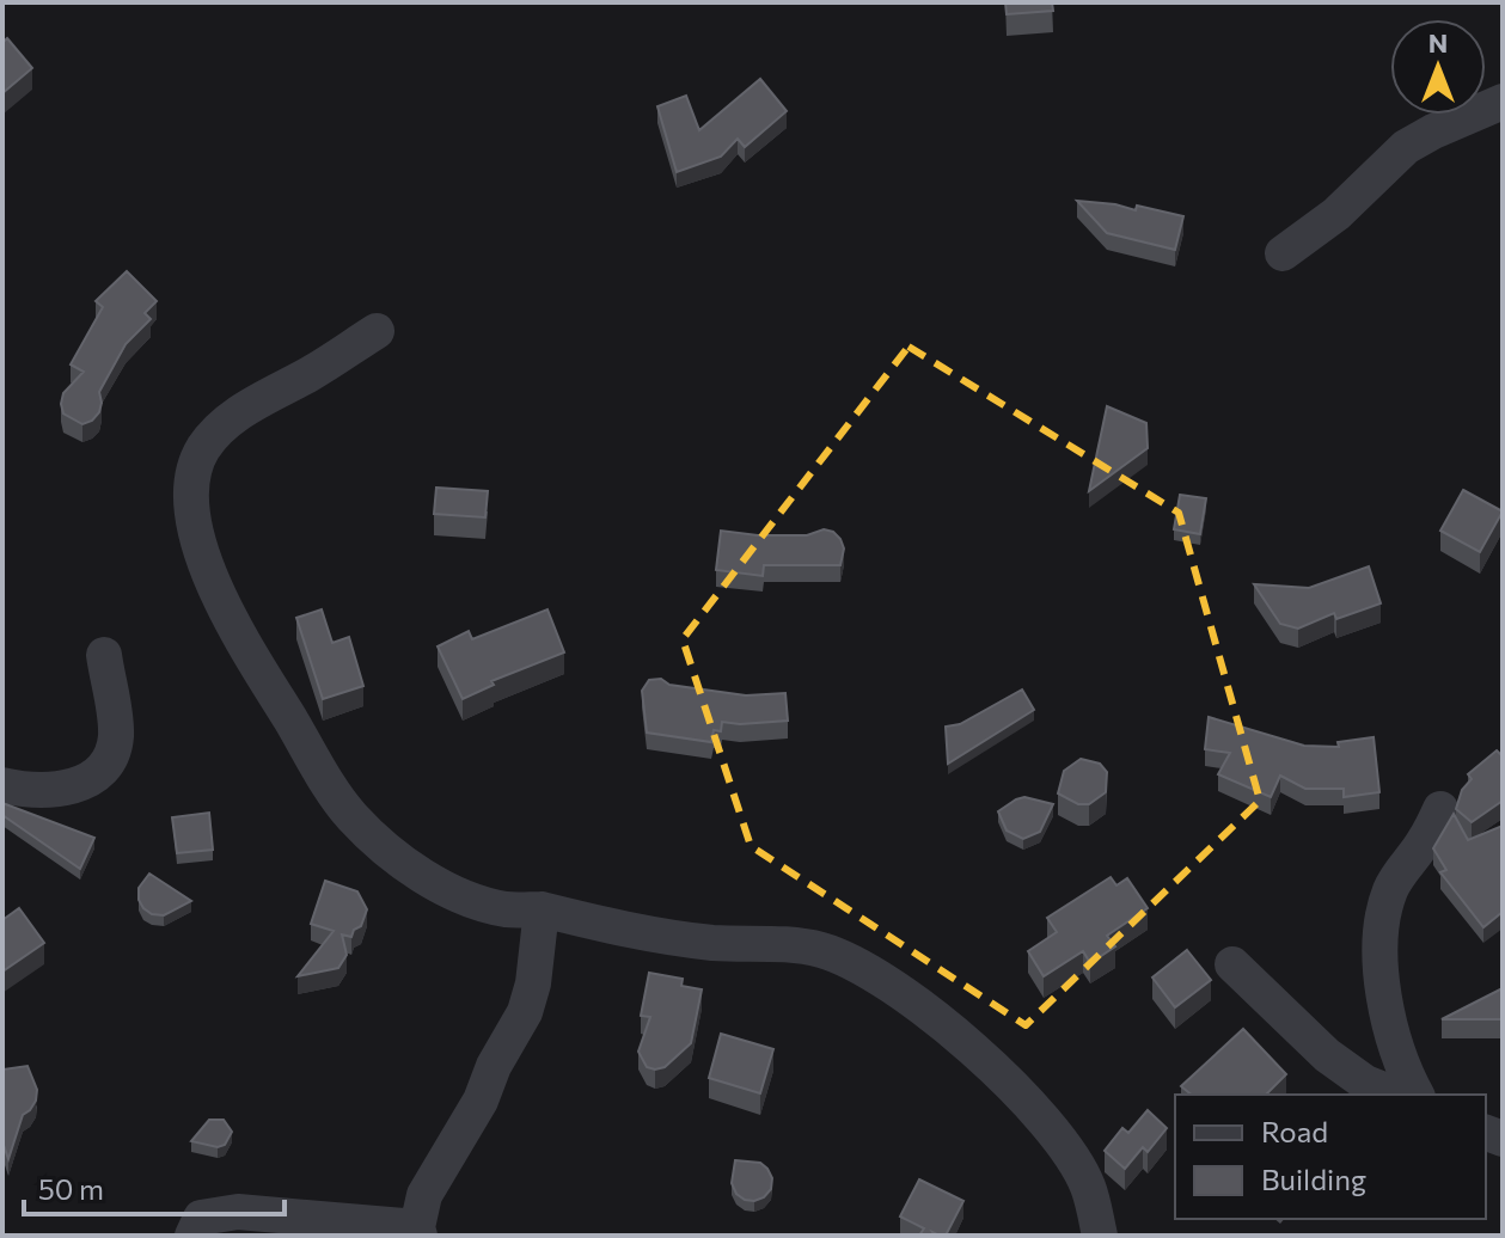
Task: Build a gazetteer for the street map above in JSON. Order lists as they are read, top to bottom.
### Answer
{
  "legend": ["Road", "Building"],
  "scale_bar": "50 m",
  "north": "top"
}
